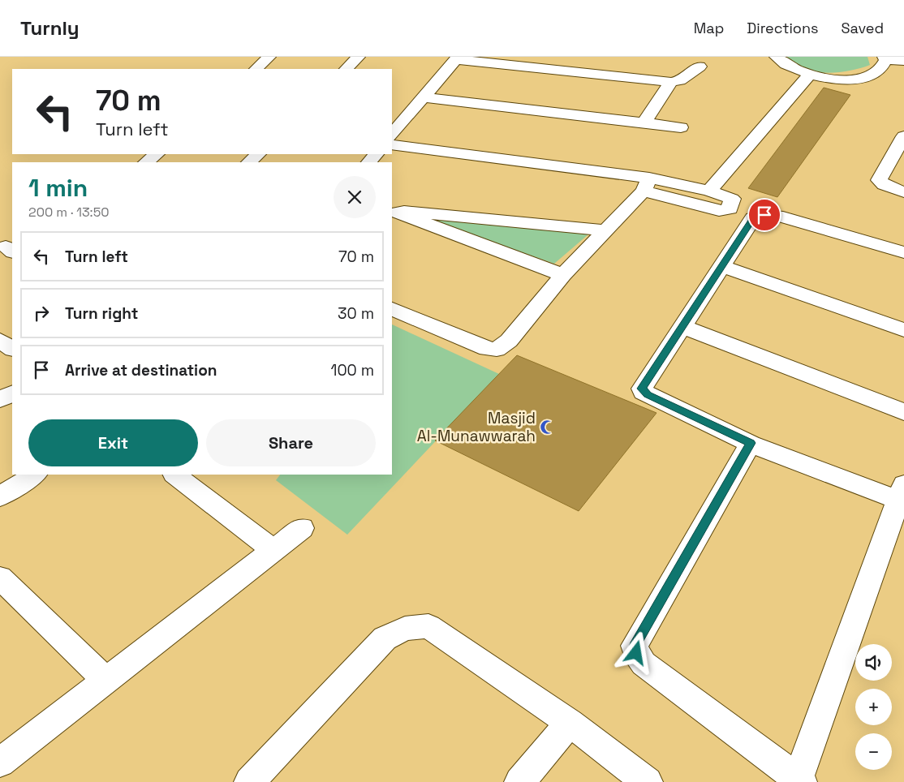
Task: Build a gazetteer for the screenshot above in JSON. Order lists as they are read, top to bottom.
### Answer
{
  "places": {
    "mosque": ["Masjid Al-Munawwarah"]
  },
  "page": {
    "header": "Turnly",
    "nav": ["Map", "Directions", "Saved"],
    "turn": ["70 m", "Turn left"],
    "heading": ["1 min", "200 m · 13:50"],
    "list": [
      {
        "name": "Turn left",
        "value": "70 m"
      },
      {
        "name": "Turn right",
        "value": "30 m"
      },
      {
        "name": "Arrive at destination",
        "value": "100 m"
      }
    ],
    "buttons": ["Exit", "Share"],
    "map_buttons": ["+", "−"]
  }
}
